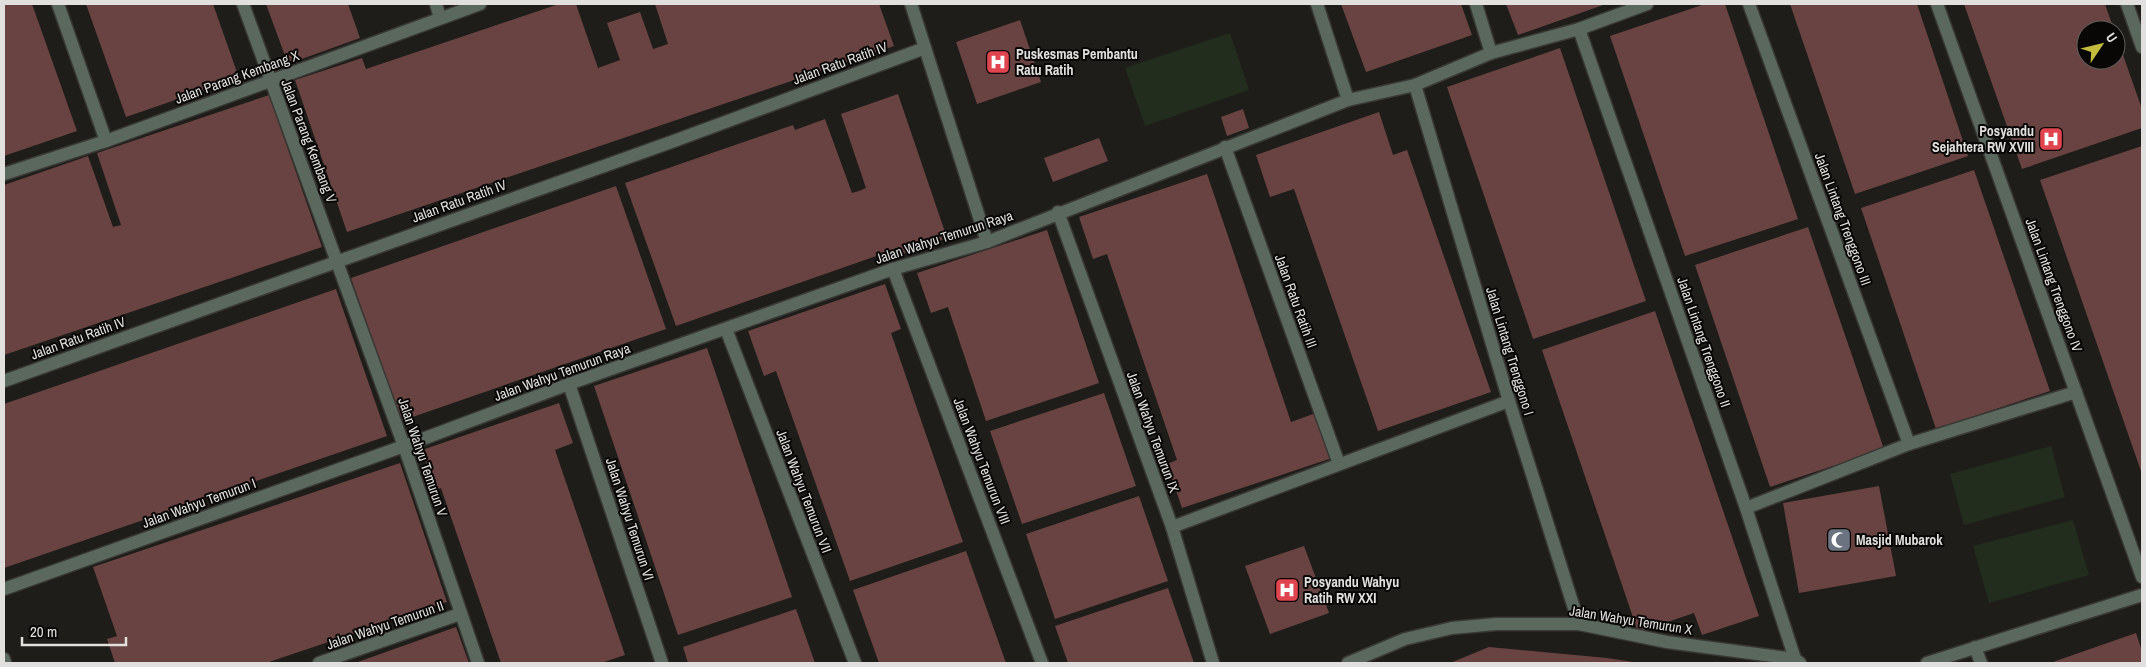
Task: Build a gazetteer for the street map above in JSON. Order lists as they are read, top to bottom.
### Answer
{
  "streets": {
    "street": [
      "Jalan Ratu Ratih IV",
      "Jalan Parang Kembang X",
      "Jalan Parang Kembang V",
      "Jalan Lintang Trenggono III",
      "Jalan Wahyu Temurun Raya",
      "Jalan Lintang Trenggono IV",
      "Jalan Ratu Ratih III",
      "Jalan Lintang Trenggono II",
      "Jalan Lintang Trenggono I",
      "Jalan Wahyu Temurun IX",
      "Jalan Wahyu Temurun V",
      "Jalan Wahyu Temurun VIII",
      "Jalan Wahyu Temurun VII",
      "Jalan Wahyu Temurun I",
      "Jalan Wahyu Temurun VI",
      "Jalan Wahyu Temurun X",
      "Jalan Wahyu Temurun II"
    ]
  },
  "crossings": [
    ["Jalan Ratu Ratih IV", "Jalan Parang Kembang V"],
    ["Jalan Ratu Ratih IV", "Jalan Wahyu Temurun V"],
    ["Jalan Parang Kembang X", "Jalan Parang Kembang V"],
    ["Jalan Parang Kembang V", "Jalan Wahyu Temurun V"],
    ["Jalan Wahyu Temurun Raya", "Jalan Ratu Ratih III"],
    ["Jalan Wahyu Temurun Raya", "Jalan Lintang Trenggono II"],
    ["Jalan Wahyu Temurun Raya", "Jalan Lintang Trenggono I"],
    ["Jalan Wahyu Temurun Raya", "Jalan Wahyu Temurun IX"],
    ["Jalan Wahyu Temurun Raya", "Jalan Wahyu Temurun V"],
    ["Jalan Wahyu Temurun Raya", "Jalan Wahyu Temurun VIII"],
    ["Jalan Wahyu Temurun Raya", "Jalan Wahyu Temurun VII"],
    ["Jalan Wahyu Temurun Raya", "Jalan Wahyu Temurun I"],
    ["Jalan Wahyu Temurun Raya", "Jalan Wahyu Temurun VI"],
    ["Jalan Lintang Trenggono II", "Jalan Wahyu Temurun X"],
    ["Jalan Lintang Trenggono I", "Jalan Wahyu Temurun X"],
    ["Jalan Wahyu Temurun V", "Jalan Wahyu Temurun I"],
    ["Jalan Wahyu Temurun V", "Jalan Wahyu Temurun II"]
  ],
  "places": {
    "hospital": ["Puskesmas Pembantu Ratu Ratih", "Posyandu Sejahtera RW XVIII", "Posyandu Wahyu Ratih RW XXI"],
    "mosque": ["Masjid Mubarok"]
  },
  "scale_bar": "20 m",
  "north": "top right"
}
